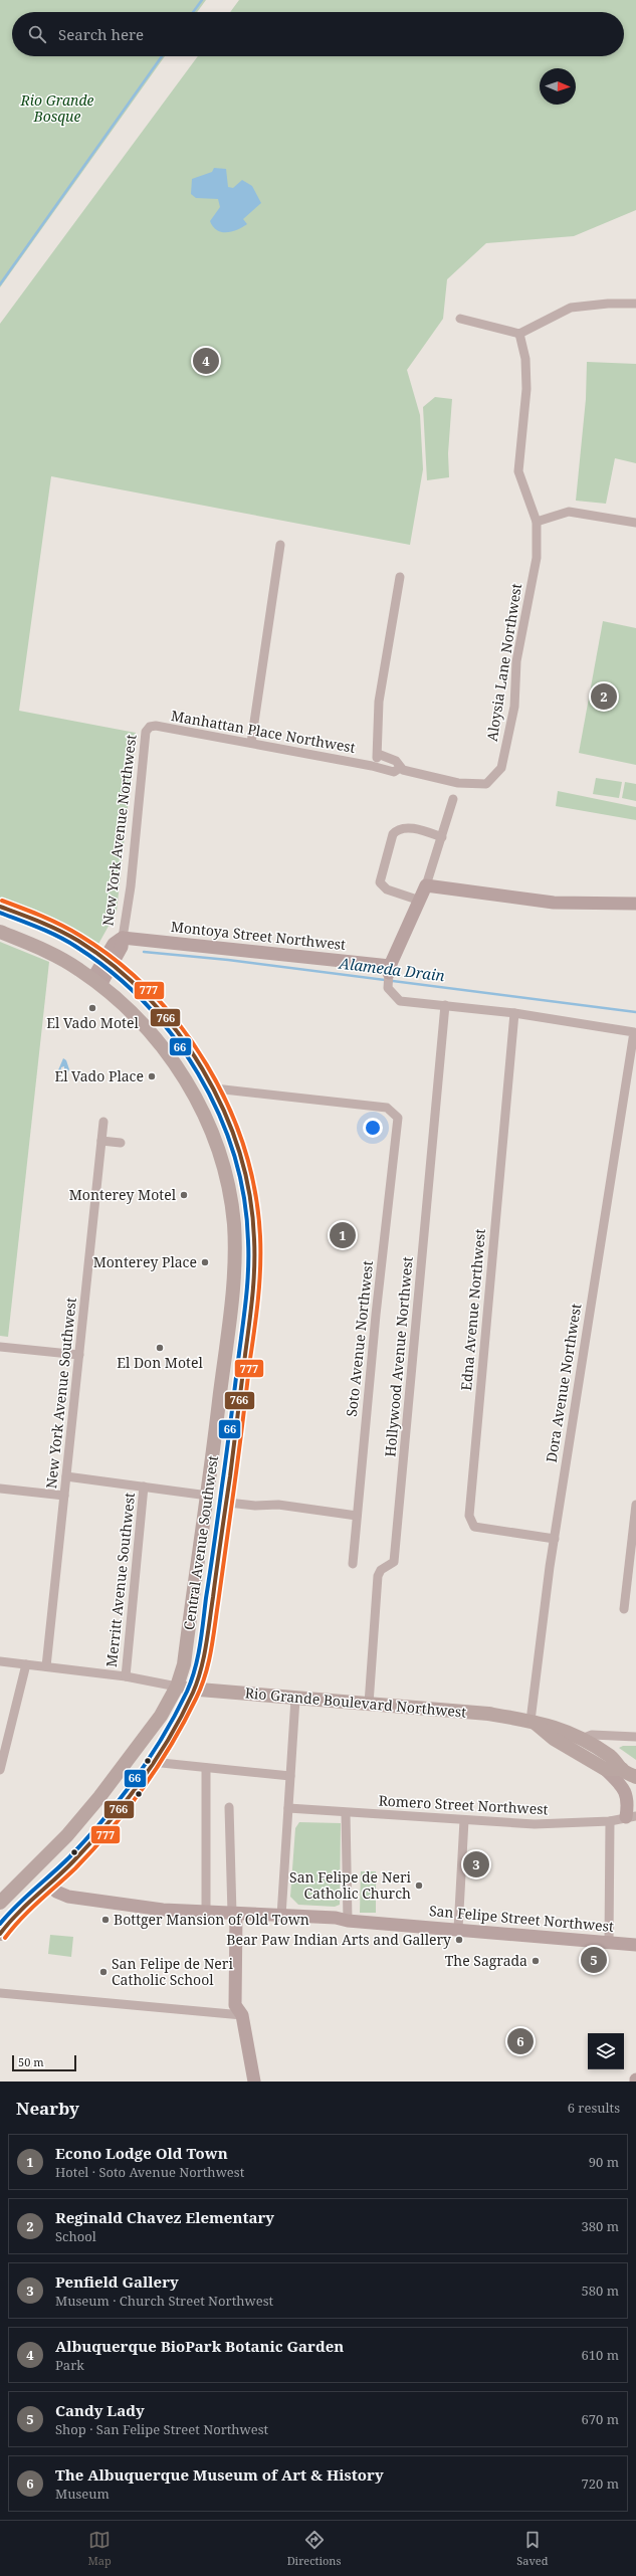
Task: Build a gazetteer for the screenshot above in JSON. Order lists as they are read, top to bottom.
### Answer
{
  "streets": {
    "main road": ["Central Avenue Southwest", "Rio Grande Boulevard Northwest"],
    "street": [
      "Aloysia Lane Northwest",
      "Manhattan Place Northwest",
      "New York Avenue Northwest",
      "Montoya Street Northwest",
      "Edna Avenue Northwest",
      "Soto Avenue Northwest",
      "Hollywood Avenue Northwest",
      "Dora Avenue Northwest",
      "New York Avenue Southwest",
      "Merritt Avenue Southwest",
      "Romero Street Northwest",
      "San Felipe Street Northwest"
    ]
  },
  "crossings": [
    ["Aloysia Lane Northwest", "Manhattan Place Northwest"],
    ["Manhattan Place Northwest", "New York Avenue Northwest"],
    ["New York Avenue Northwest", "Montoya Street Northwest"],
    ["New York Avenue Northwest", "Central Avenue Southwest"],
    ["Edna Avenue Northwest", "Dora Avenue Northwest"],
    ["Hollywood Avenue Northwest", "Rio Grande Boulevard Northwest"],
    ["Dora Avenue Northwest", "Rio Grande Boulevard Northwest"],
    ["Central Avenue Southwest", "Rio Grande Boulevard Northwest"]
  ],
  "water": ["Alameda Drain"],
  "parks": ["Rio Grande Bosque"],
  "places": [
    "El Vado Motel",
    "El Vado Place",
    "Monterey Motel",
    "Monterey Place",
    "El Don Motel",
    "San Felipe de Neri Catholic Church",
    "Bottger Mansion of Old Town",
    "Bear Paw Indian Arts and Gallery",
    "The Sagrada",
    "San Felipe de Neri Catholic School"
  ],
  "lines": ["transit line 777", "transit line 766", "transit line 66"],
  "scale_bar": "50 m",
  "north": "right",
  "page": {
    "search": "Search here",
    "pins": [
      "4",
      "2",
      "1",
      "3",
      "5",
      "6"
    ],
    "scale": "50 m",
    "heading": ["Nearby", "6 results"],
    "list": [
      {
        "mark": "1",
        "name": "Econo Lodge Old Town",
        "note": "Hotel · Soto Avenue Northwest",
        "value": "90 m"
      },
      {
        "mark": "2",
        "name": "Reginald Chavez Elementary",
        "note": "School",
        "value": "380 m"
      },
      {
        "mark": "3",
        "name": "Penfield Gallery",
        "note": "Museum · Church Street Northwest",
        "value": "580 m"
      },
      {
        "mark": "4",
        "name": "Albuquerque BioPark Botanic Garden",
        "note": "Park",
        "value": "610 m"
      },
      {
        "mark": "5",
        "name": "Candy Lady",
        "note": "Shop · San Felipe Street Northwest",
        "value": "670 m"
      },
      {
        "mark": "6",
        "name": "The Albuquerque Museum of Art & History",
        "note": "Museum",
        "value": "720 m"
      }
    ],
    "nav": ["Map", "Directions", "Saved"]
  }
}
